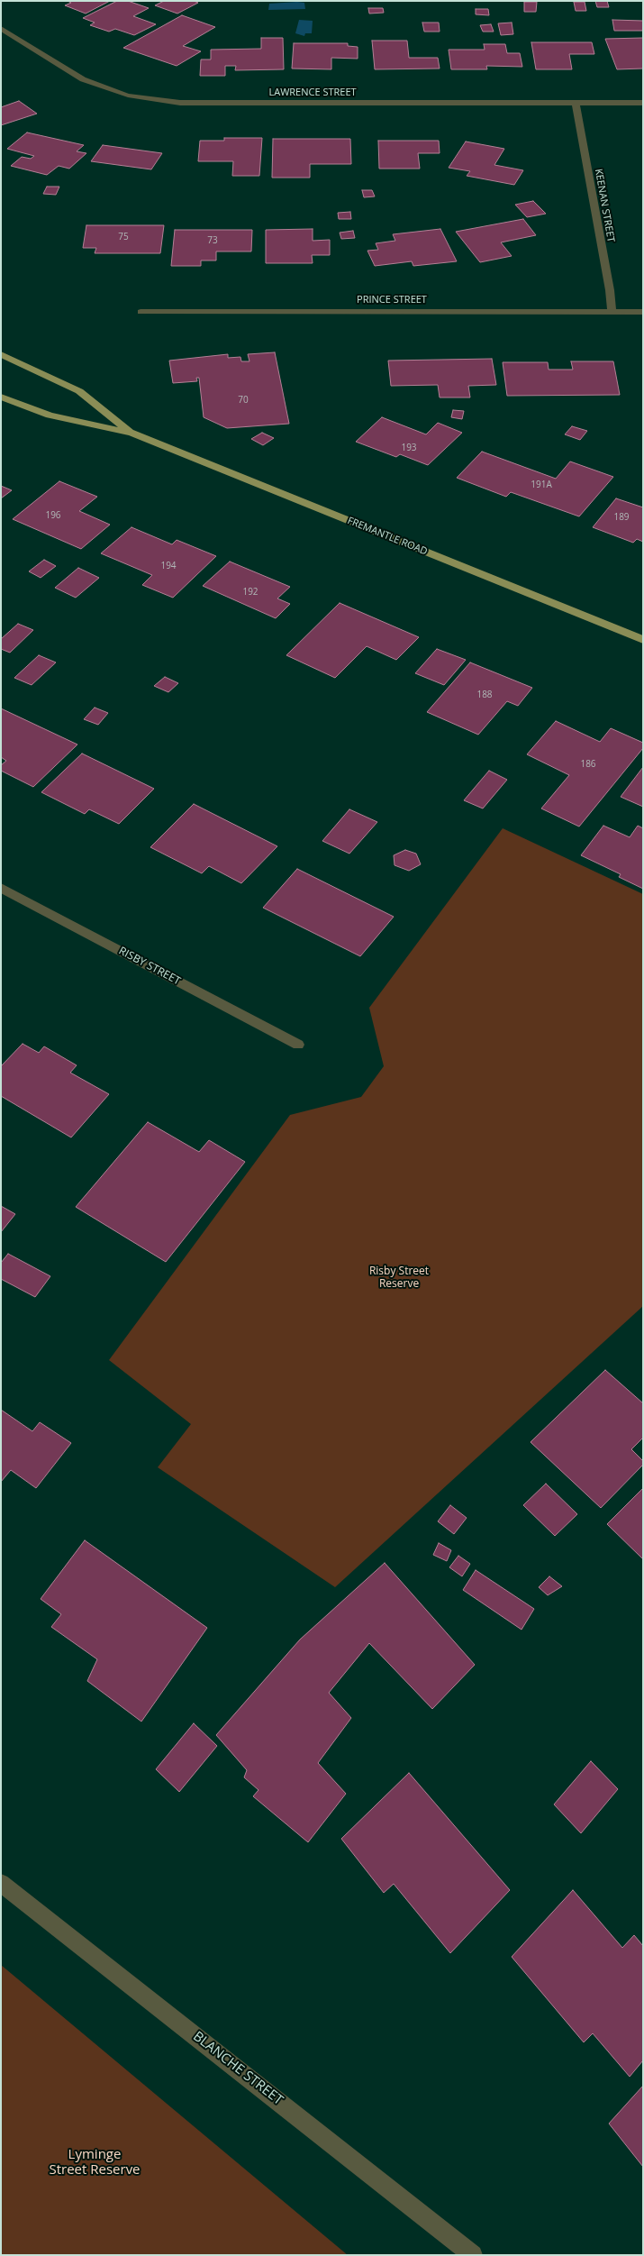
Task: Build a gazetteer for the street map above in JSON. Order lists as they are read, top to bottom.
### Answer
{
  "streets": {
    "main road": ["FREMANTLE ROAD"],
    "street": [
      "LAWRENCE STREET",
      "KEENAN STREET",
      "PRINCE STREET",
      "RISBY STREET",
      "BLANCHE STREET"
    ]
  },
  "crossings": [
    ["LAWRENCE STREET", "KEENAN STREET"],
    ["KEENAN STREET", "PRINCE STREET"]
  ],
  "parks": ["Risby Street Reserve", "Lyminge Street Reserve"],
  "house_numbers": [
    "75",
    "73",
    "70",
    "193",
    "191A",
    "196",
    "189",
    "194",
    "192",
    "188",
    "186"
  ]
}
